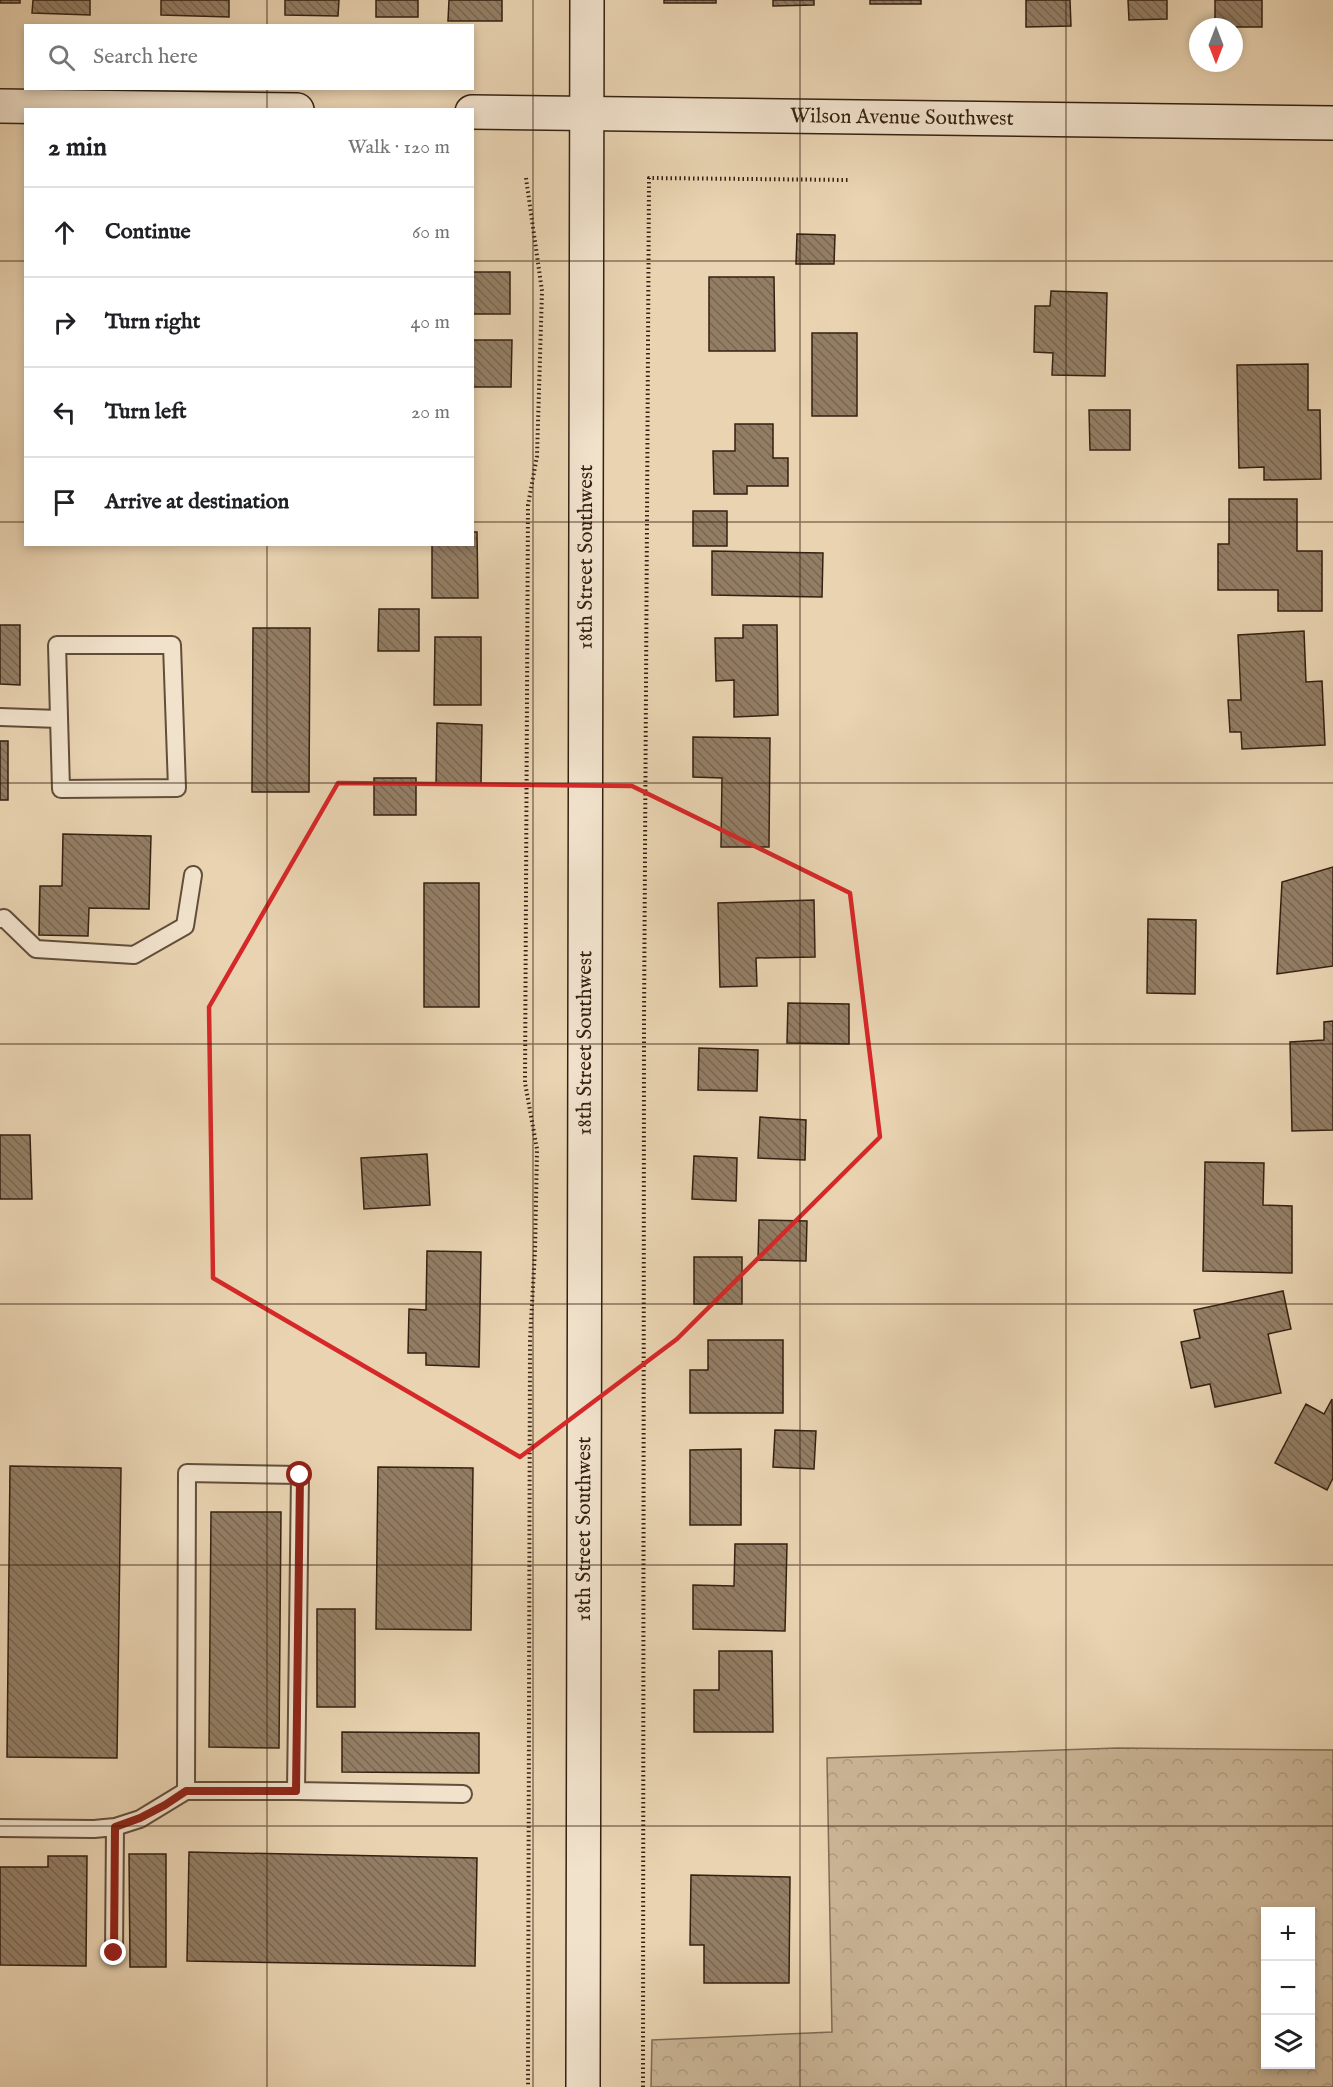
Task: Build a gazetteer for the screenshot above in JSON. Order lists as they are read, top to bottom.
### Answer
{
  "streets": {
    "street": ["Wilson Avenue Southwest", "18th Street Southwest"]
  },
  "crossings": [
    ["Wilson Avenue Southwest", "18th Street Southwest"]
  ],
  "north": "bottom",
  "page": {
    "search": "Search here",
    "heading": ["2 min", "Walk · 120 m"],
    "list": [
      ["Continue", "60 m"],
      ["Turn right", "40 m"],
      ["Turn left", "20 m"],
      "Arrive at destination"
    ],
    "map_buttons": ["+", "−"]
  }
}
